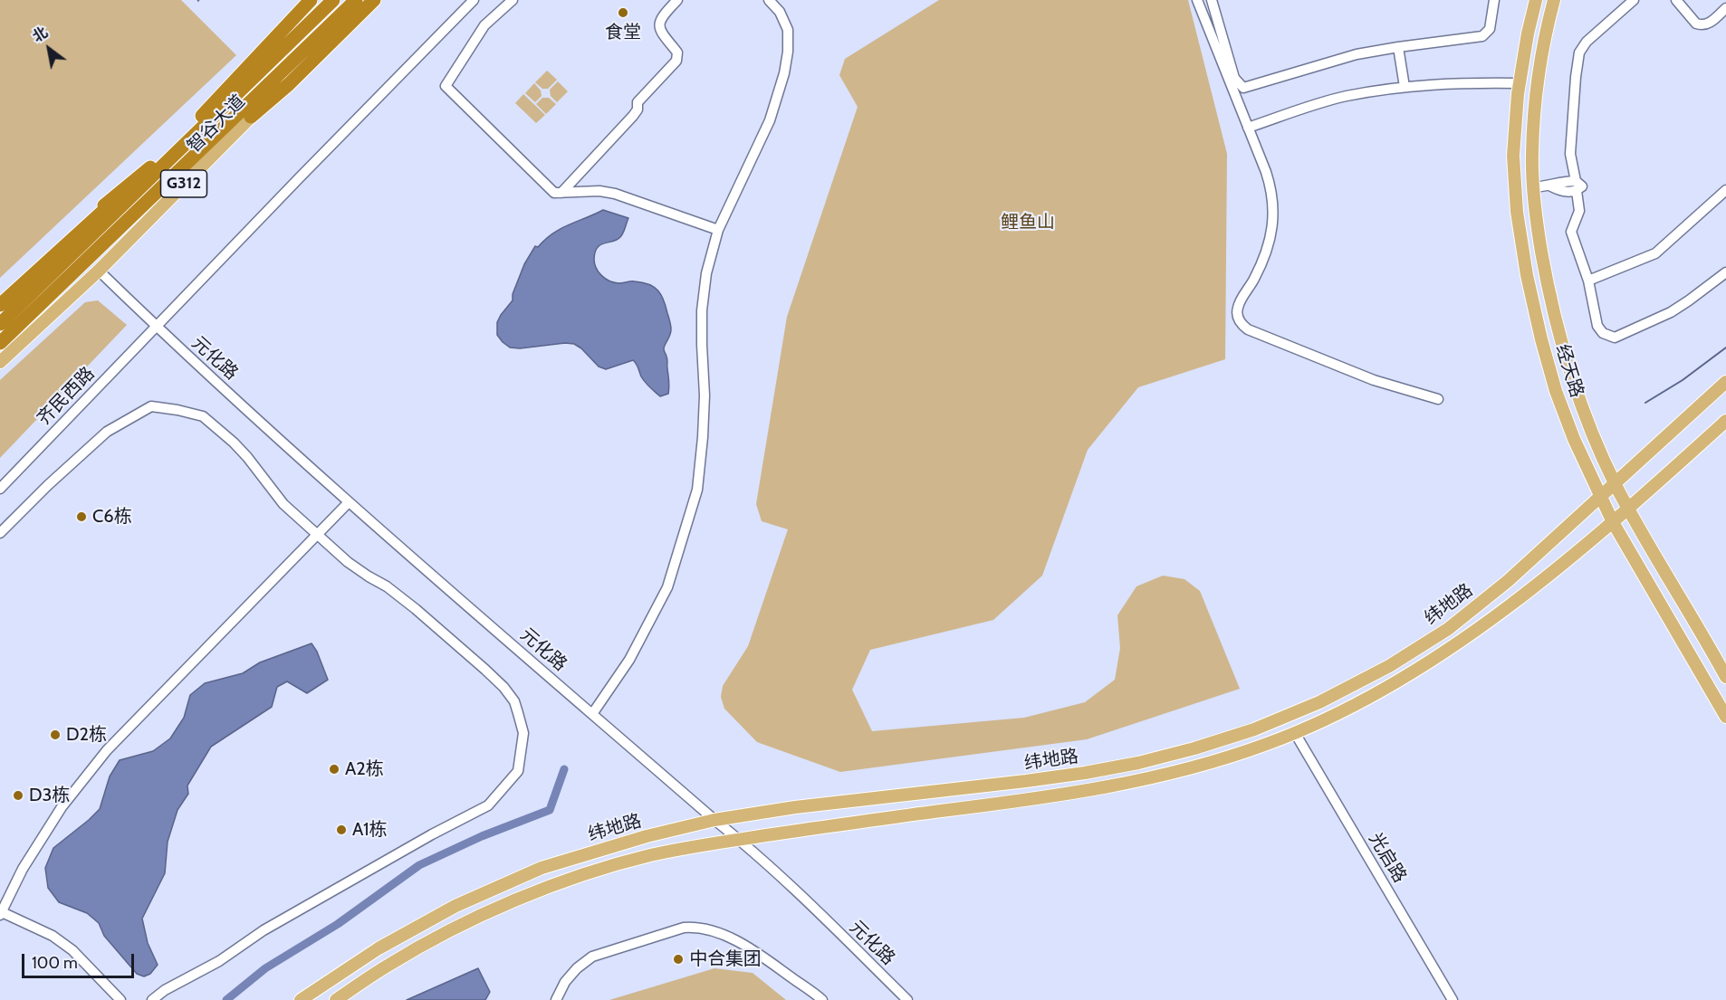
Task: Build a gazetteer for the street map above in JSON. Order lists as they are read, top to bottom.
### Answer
{
  "streets": {
    "highway": ["智谷大道", "G312"],
    "main road": ["经天路", "纬地路"],
    "street": ["元化路", "齐民西路", "光启路"]
  },
  "crossings": [
    ["智谷大道", "元化路"],
    ["元化路", "齐民西路"],
    ["元化路", "纬地路"],
    ["经天路", "纬地路"],
    ["纬地路", "光启路"]
  ],
  "parks": ["鲤鱼山"],
  "places": [
    "食堂",
    "C6栋",
    "D2栋",
    "A2栋",
    "D3栋",
    "A1栋",
    "中合集团"
  ],
  "scale_bar": "100 m",
  "north": "top left"
}
